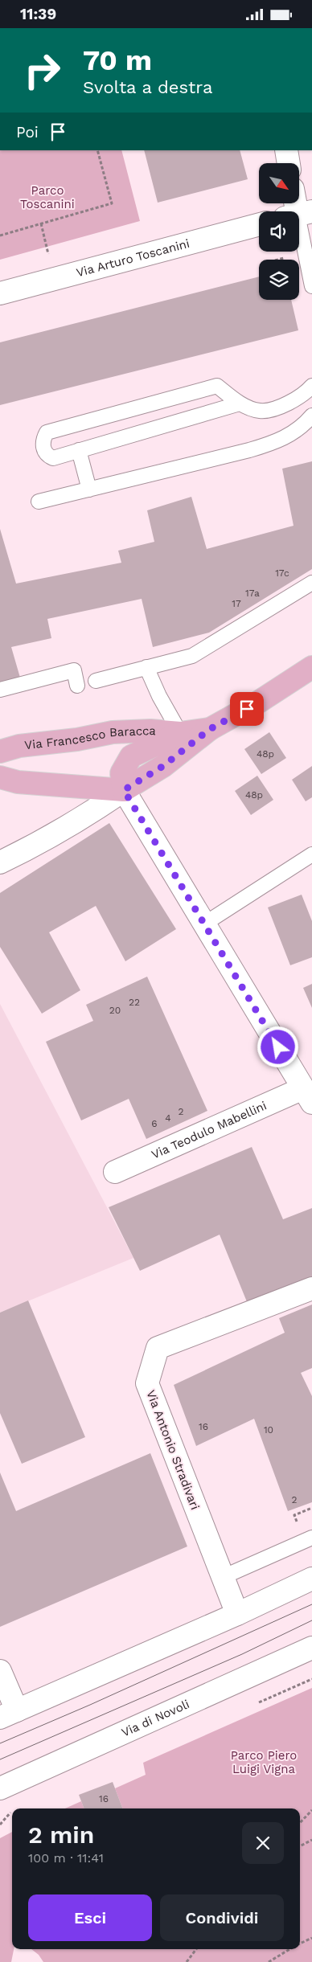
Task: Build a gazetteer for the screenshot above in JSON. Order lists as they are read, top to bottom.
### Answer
{
  "streets": {
    "main road": ["Via Francesco Baracca"],
    "street": [
      "Via Arturo Toscanini",
      "Via Teodulo Mabellini",
      "Via Antonio Stradivari",
      "Via di Novoli"
    ]
  },
  "parks": ["Parco Toscanini", "Parco Piero Luigi Vigna"],
  "house_numbers": [
    "17c",
    "17a",
    "17",
    "48p",
    "48p",
    "22",
    "20",
    "2",
    "4",
    "6",
    "16",
    "10",
    "2",
    "16"
  ],
  "north": "bottom right",
  "page": {
    "status": "11:39",
    "turn": ["70 m", "Svolta a destra"],
    "then": "Poi",
    "heading": ["2 min", "100 m · 11:41"],
    "buttons": ["Esci", "Condividi"]
  }
}
